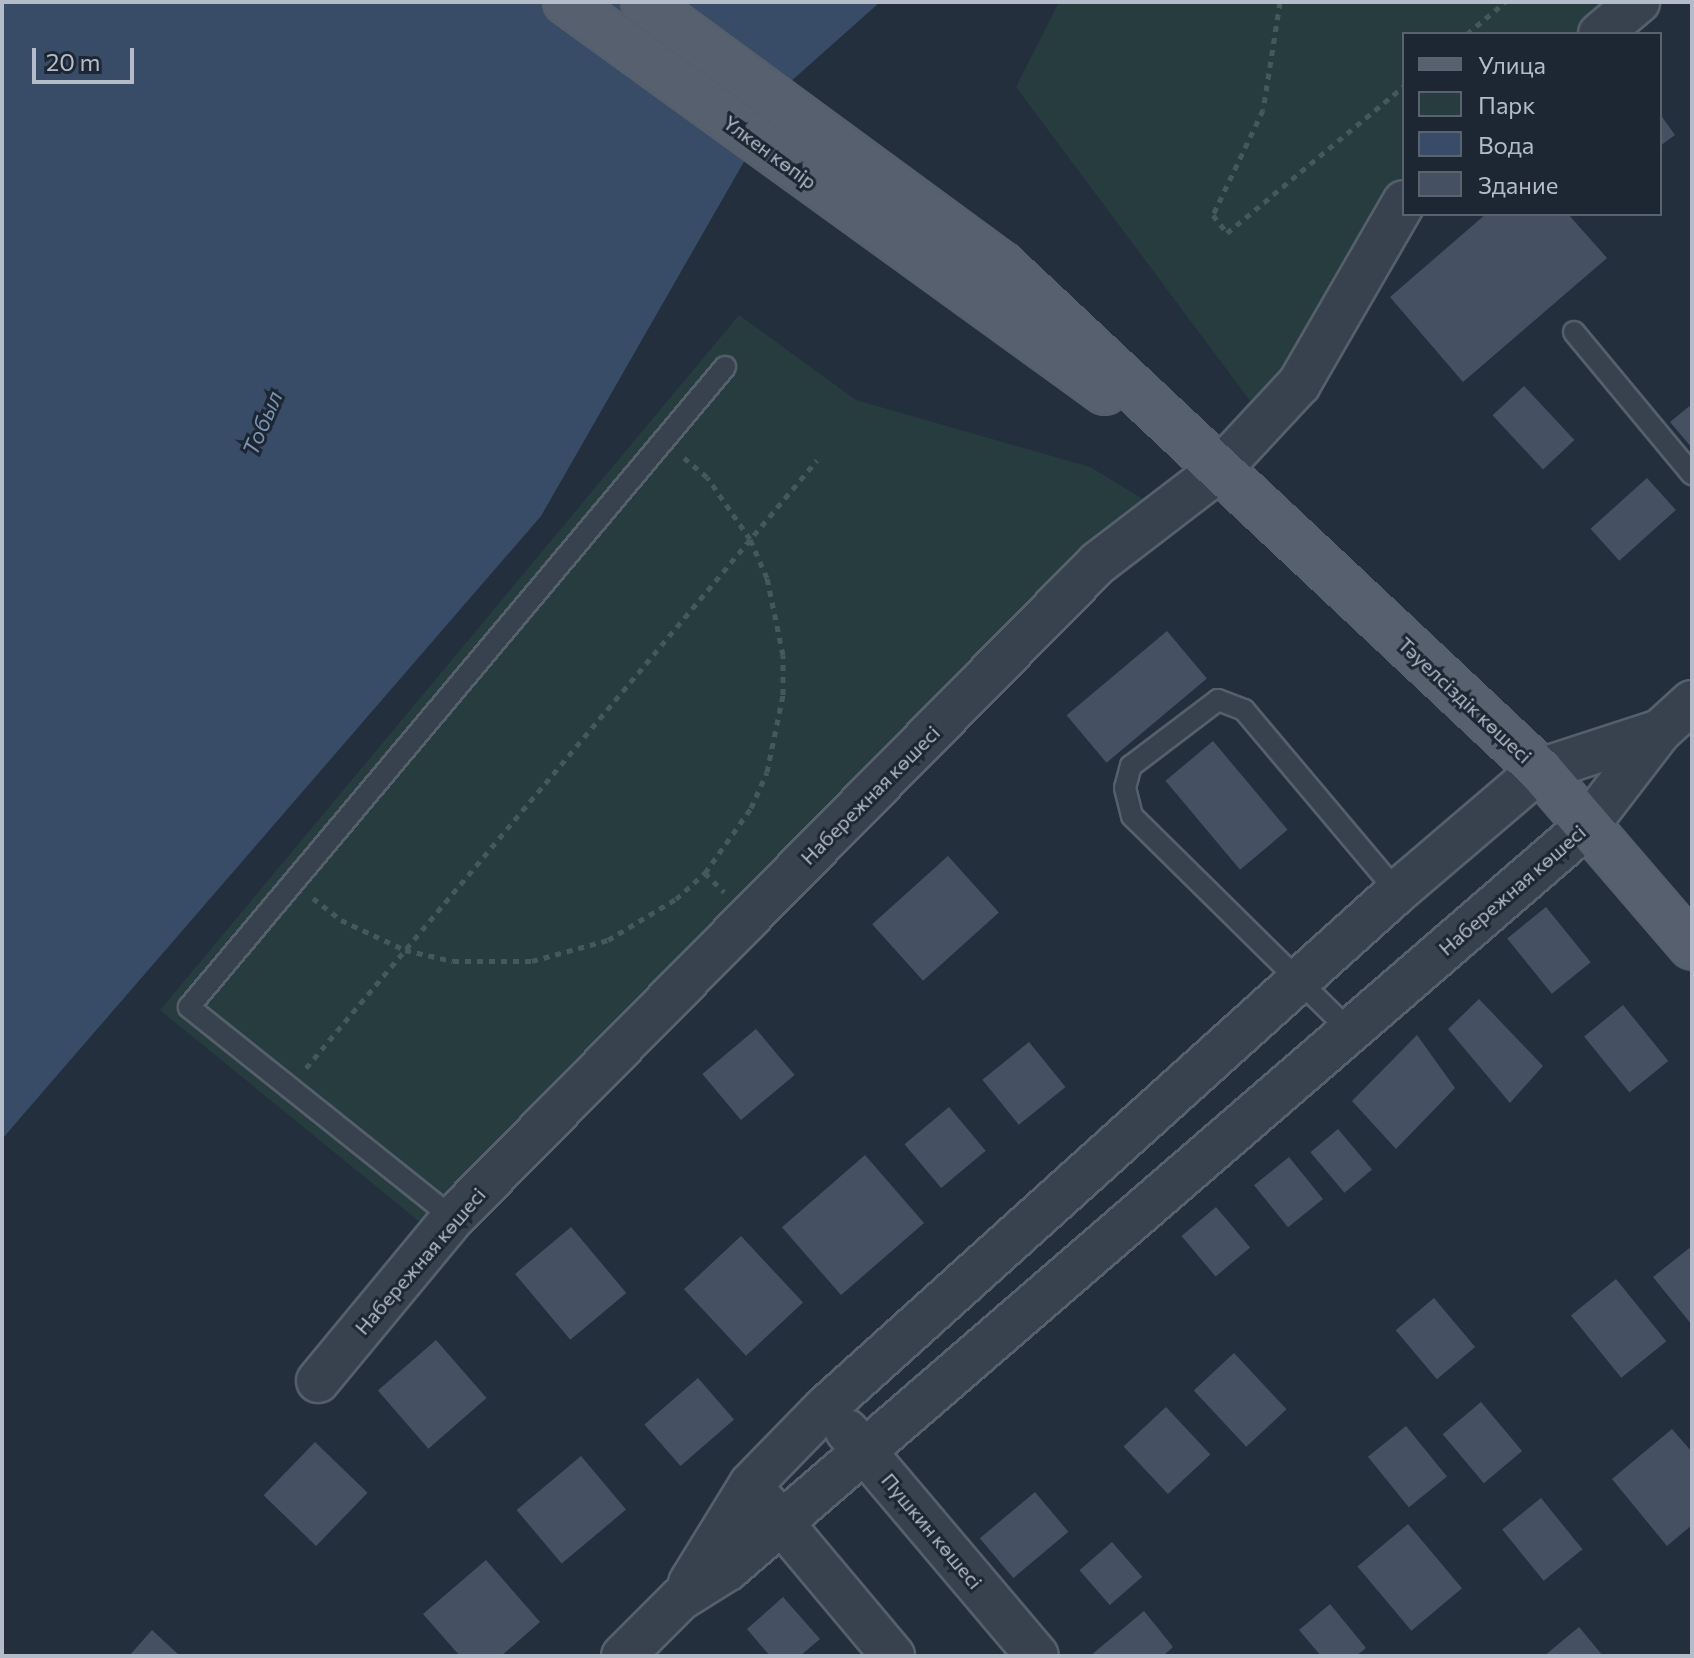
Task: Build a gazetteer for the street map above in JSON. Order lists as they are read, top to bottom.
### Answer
{
  "streets": {
    "main road": ["Үлкен көпір", "Тәуелсіздік көшесі"],
    "street": ["Набережная көшесі", "Пушкин көшесі"]
  },
  "crossings": [
    ["Үлкен көпір", "Тәуелсіздік көшесі"],
    ["Үлкен көпір", "Набережная көшесі"],
    ["Тәуелсіздік көшесі", "Набережная көшесі"],
    ["Набережная көшесі", "Пушкин көшесі"]
  ],
  "water": ["Тобыл"],
  "legend": [
    "Улица",
    "Парк",
    "Вода",
    "Здание"
  ],
  "scale_bar": "20 m"
}
